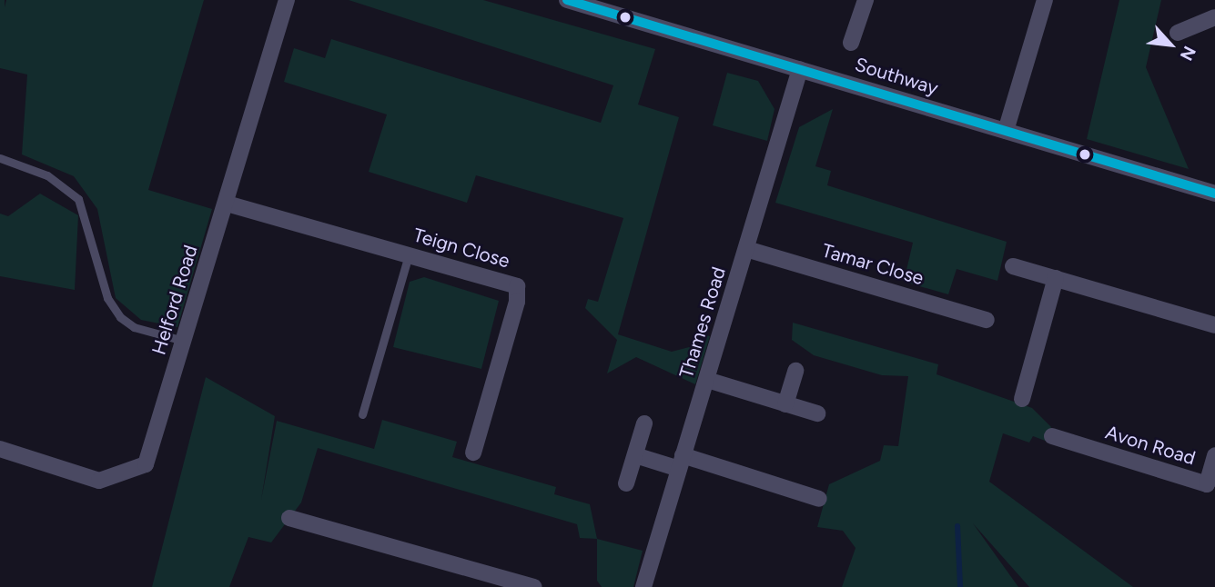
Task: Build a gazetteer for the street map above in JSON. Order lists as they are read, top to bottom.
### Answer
{
  "streets": {
    "street": [
      "Southway",
      "Teign Close",
      "Tamar Close",
      "Helford Road",
      "Thames Road",
      "Avon Road"
    ]
  },
  "crossings": [
    ["Southway", "Thames Road"],
    ["Teign Close", "Helford Road"],
    ["Tamar Close", "Thames Road"]
  ],
  "north": "bottom right"
}
